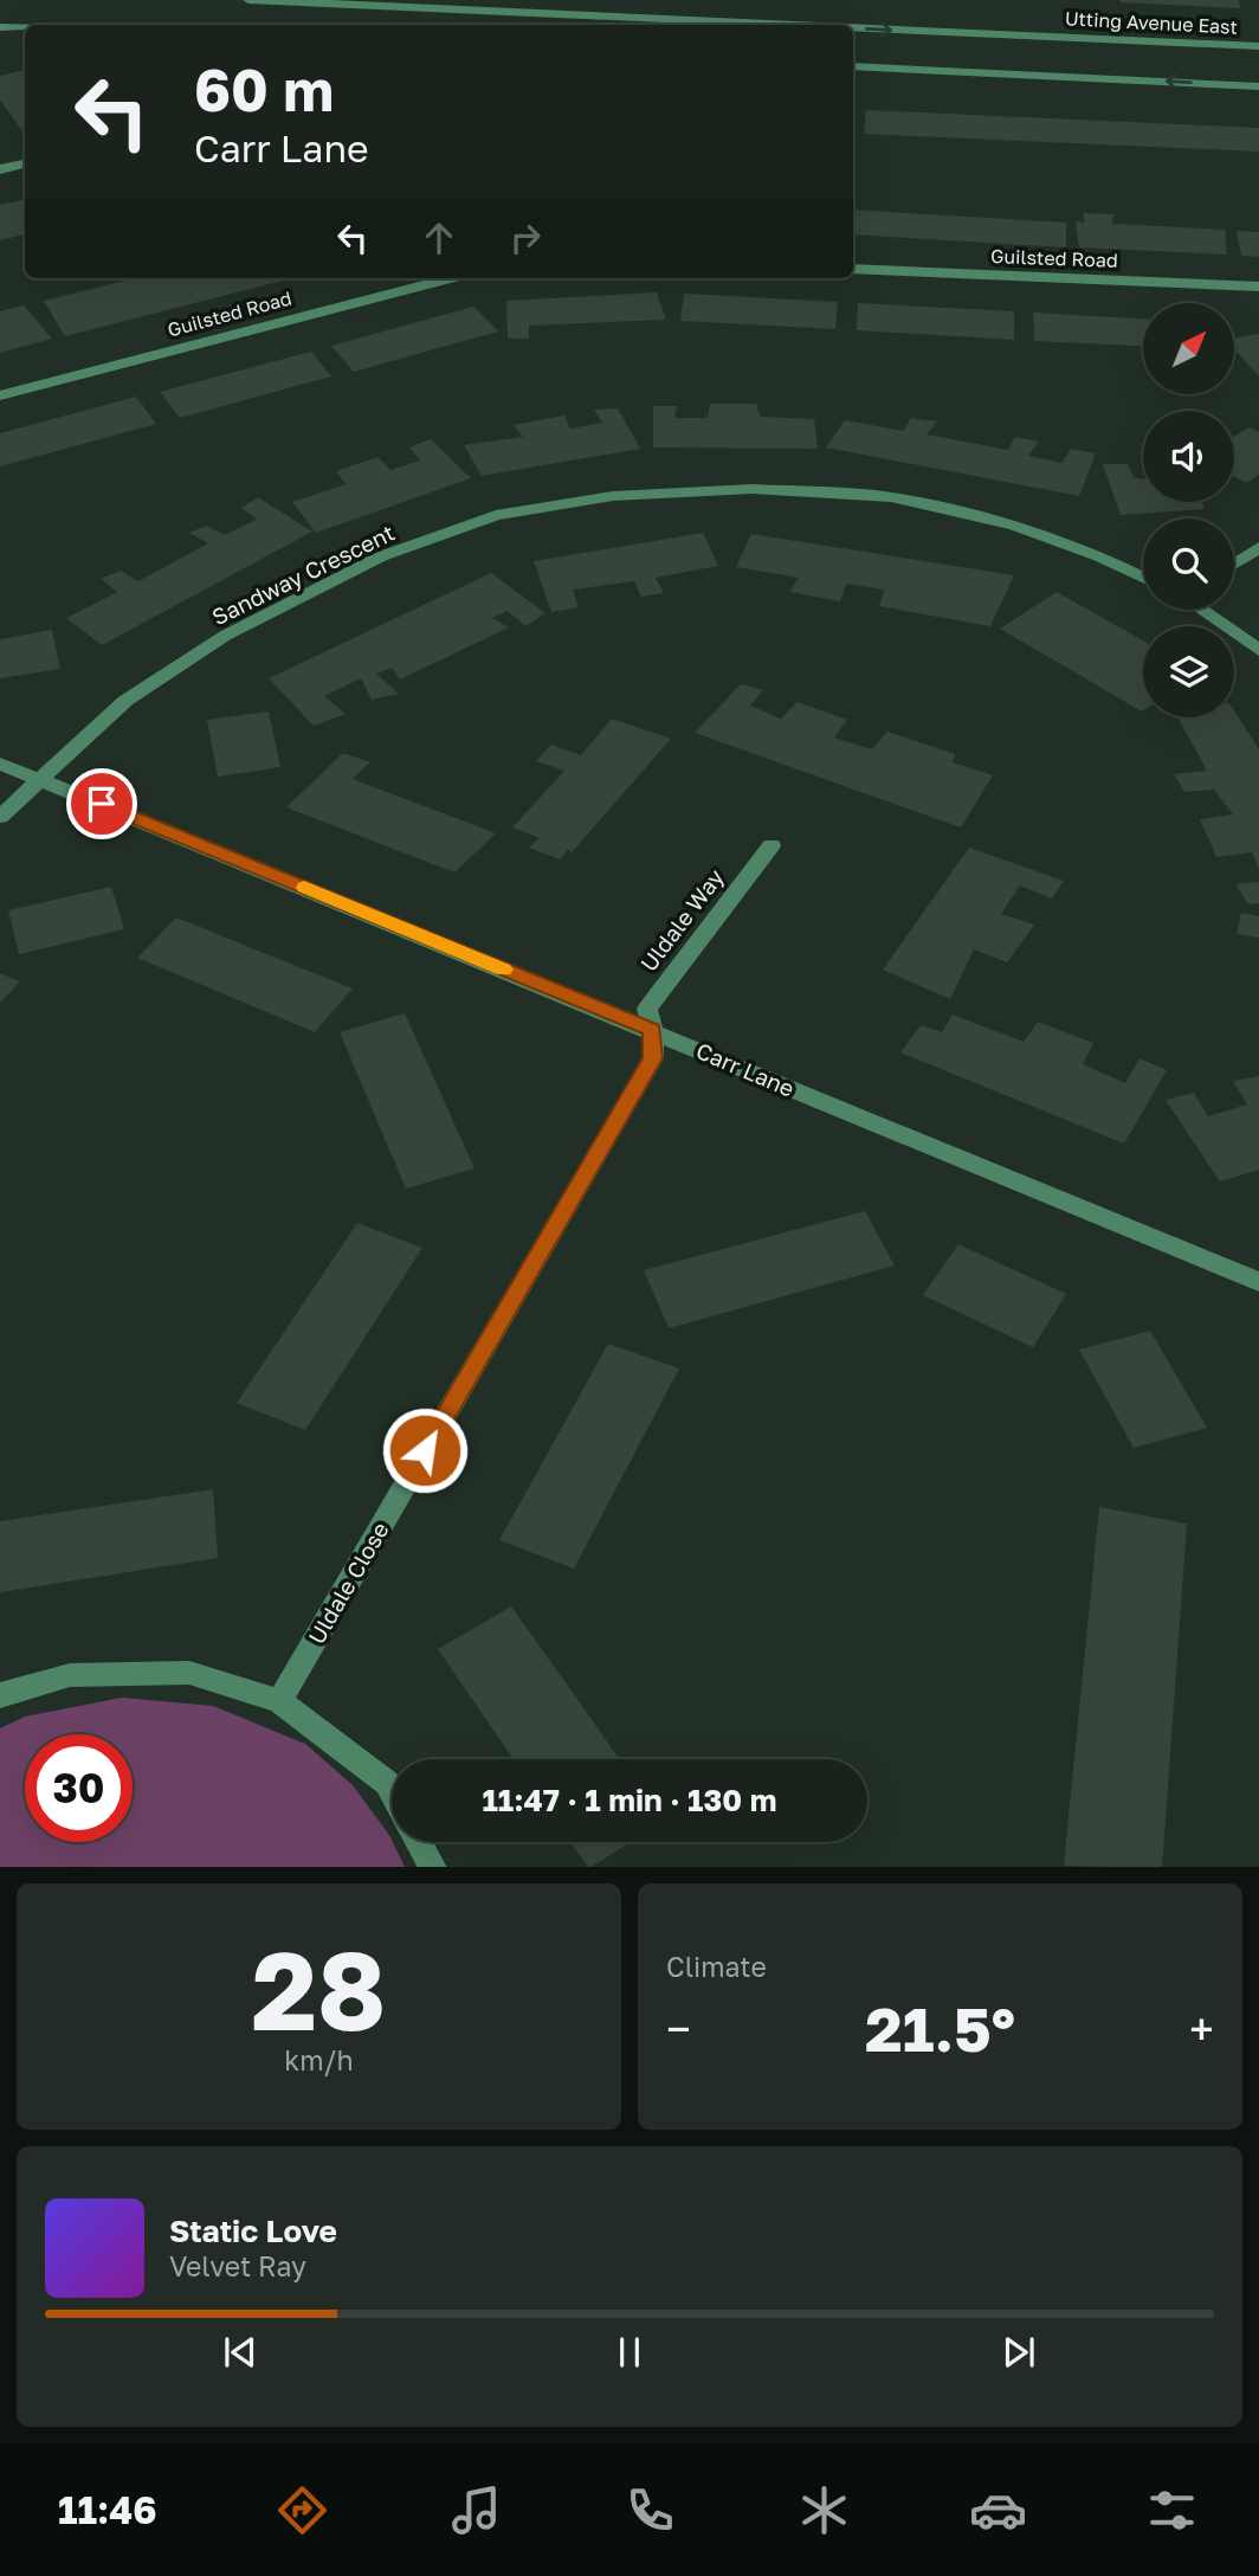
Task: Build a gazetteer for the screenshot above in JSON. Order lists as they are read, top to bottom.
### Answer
{
  "streets": {
    "street": [
      "Utting Avenue East",
      "Guilsted Road",
      "Sandway Crescent",
      "Uldale Way",
      "Carr Lane",
      "Uldale Close"
    ]
  },
  "crossings": [
    ["Sandway Crescent", "Carr Lane"],
    ["Uldale Way", "Carr Lane"],
    ["Uldale Way", "Uldale Close"],
    ["Carr Lane", "Uldale Close"]
  ],
  "north": "top right",
  "page": {
    "turn": ["60 m", "Carr Lane"],
    "limit": "30",
    "trip": "11:47 · 1 min · 130 m",
    "tile": [
      ["28", "km/h"],
      "Climate"
    ],
    "heat": ["−", "21.5°", "+"],
    "song": ["Static Love", "Velvet Ray"],
    "tabs": "11:46"
  }
}
